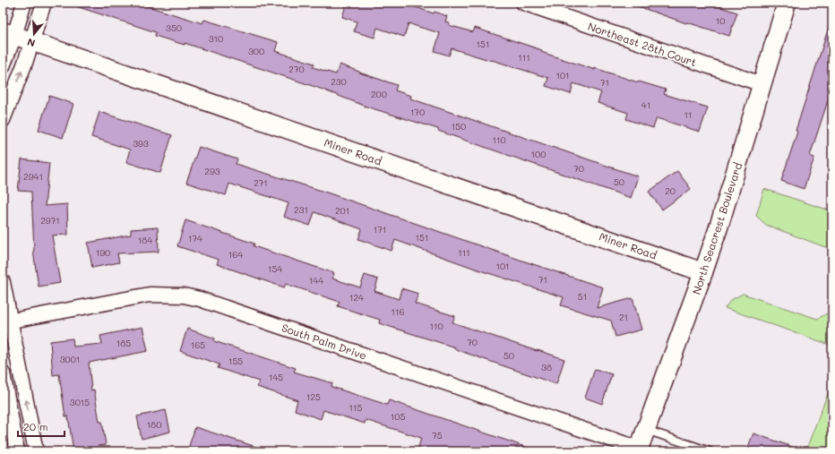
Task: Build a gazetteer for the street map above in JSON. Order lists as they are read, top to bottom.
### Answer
{
  "streets": {
    "street": [
      "Northeast 28th Court",
      "Miner Road",
      "North Seacrest Boulevard",
      "South Palm Drive"
    ]
  },
  "crossings": [
    ["Northeast 28th Court", "North Seacrest Boulevard"],
    ["Miner Road", "North Seacrest Boulevard"],
    ["North Seacrest Boulevard", "South Palm Drive"]
  ],
  "house_numbers": [
    "10",
    "350",
    "310",
    "151",
    "300",
    "111",
    "270",
    "101",
    "230",
    "71",
    "200",
    "41",
    "170",
    "11",
    "150",
    "110",
    "393",
    "100",
    "70",
    "293",
    "2941",
    "50",
    "271",
    "20",
    "231",
    "201",
    "2971",
    "171",
    "151",
    "174",
    "184",
    "190",
    "111",
    "164",
    "101",
    "154",
    "71",
    "144",
    "51",
    "124",
    "116",
    "21",
    "110",
    "70",
    "185",
    "165",
    "50",
    "3001",
    "155",
    "38",
    "145",
    "125",
    "3015",
    "115",
    "105",
    "180",
    "75"
  ],
  "scale_bar": "20 m",
  "north": "bottom"
}
